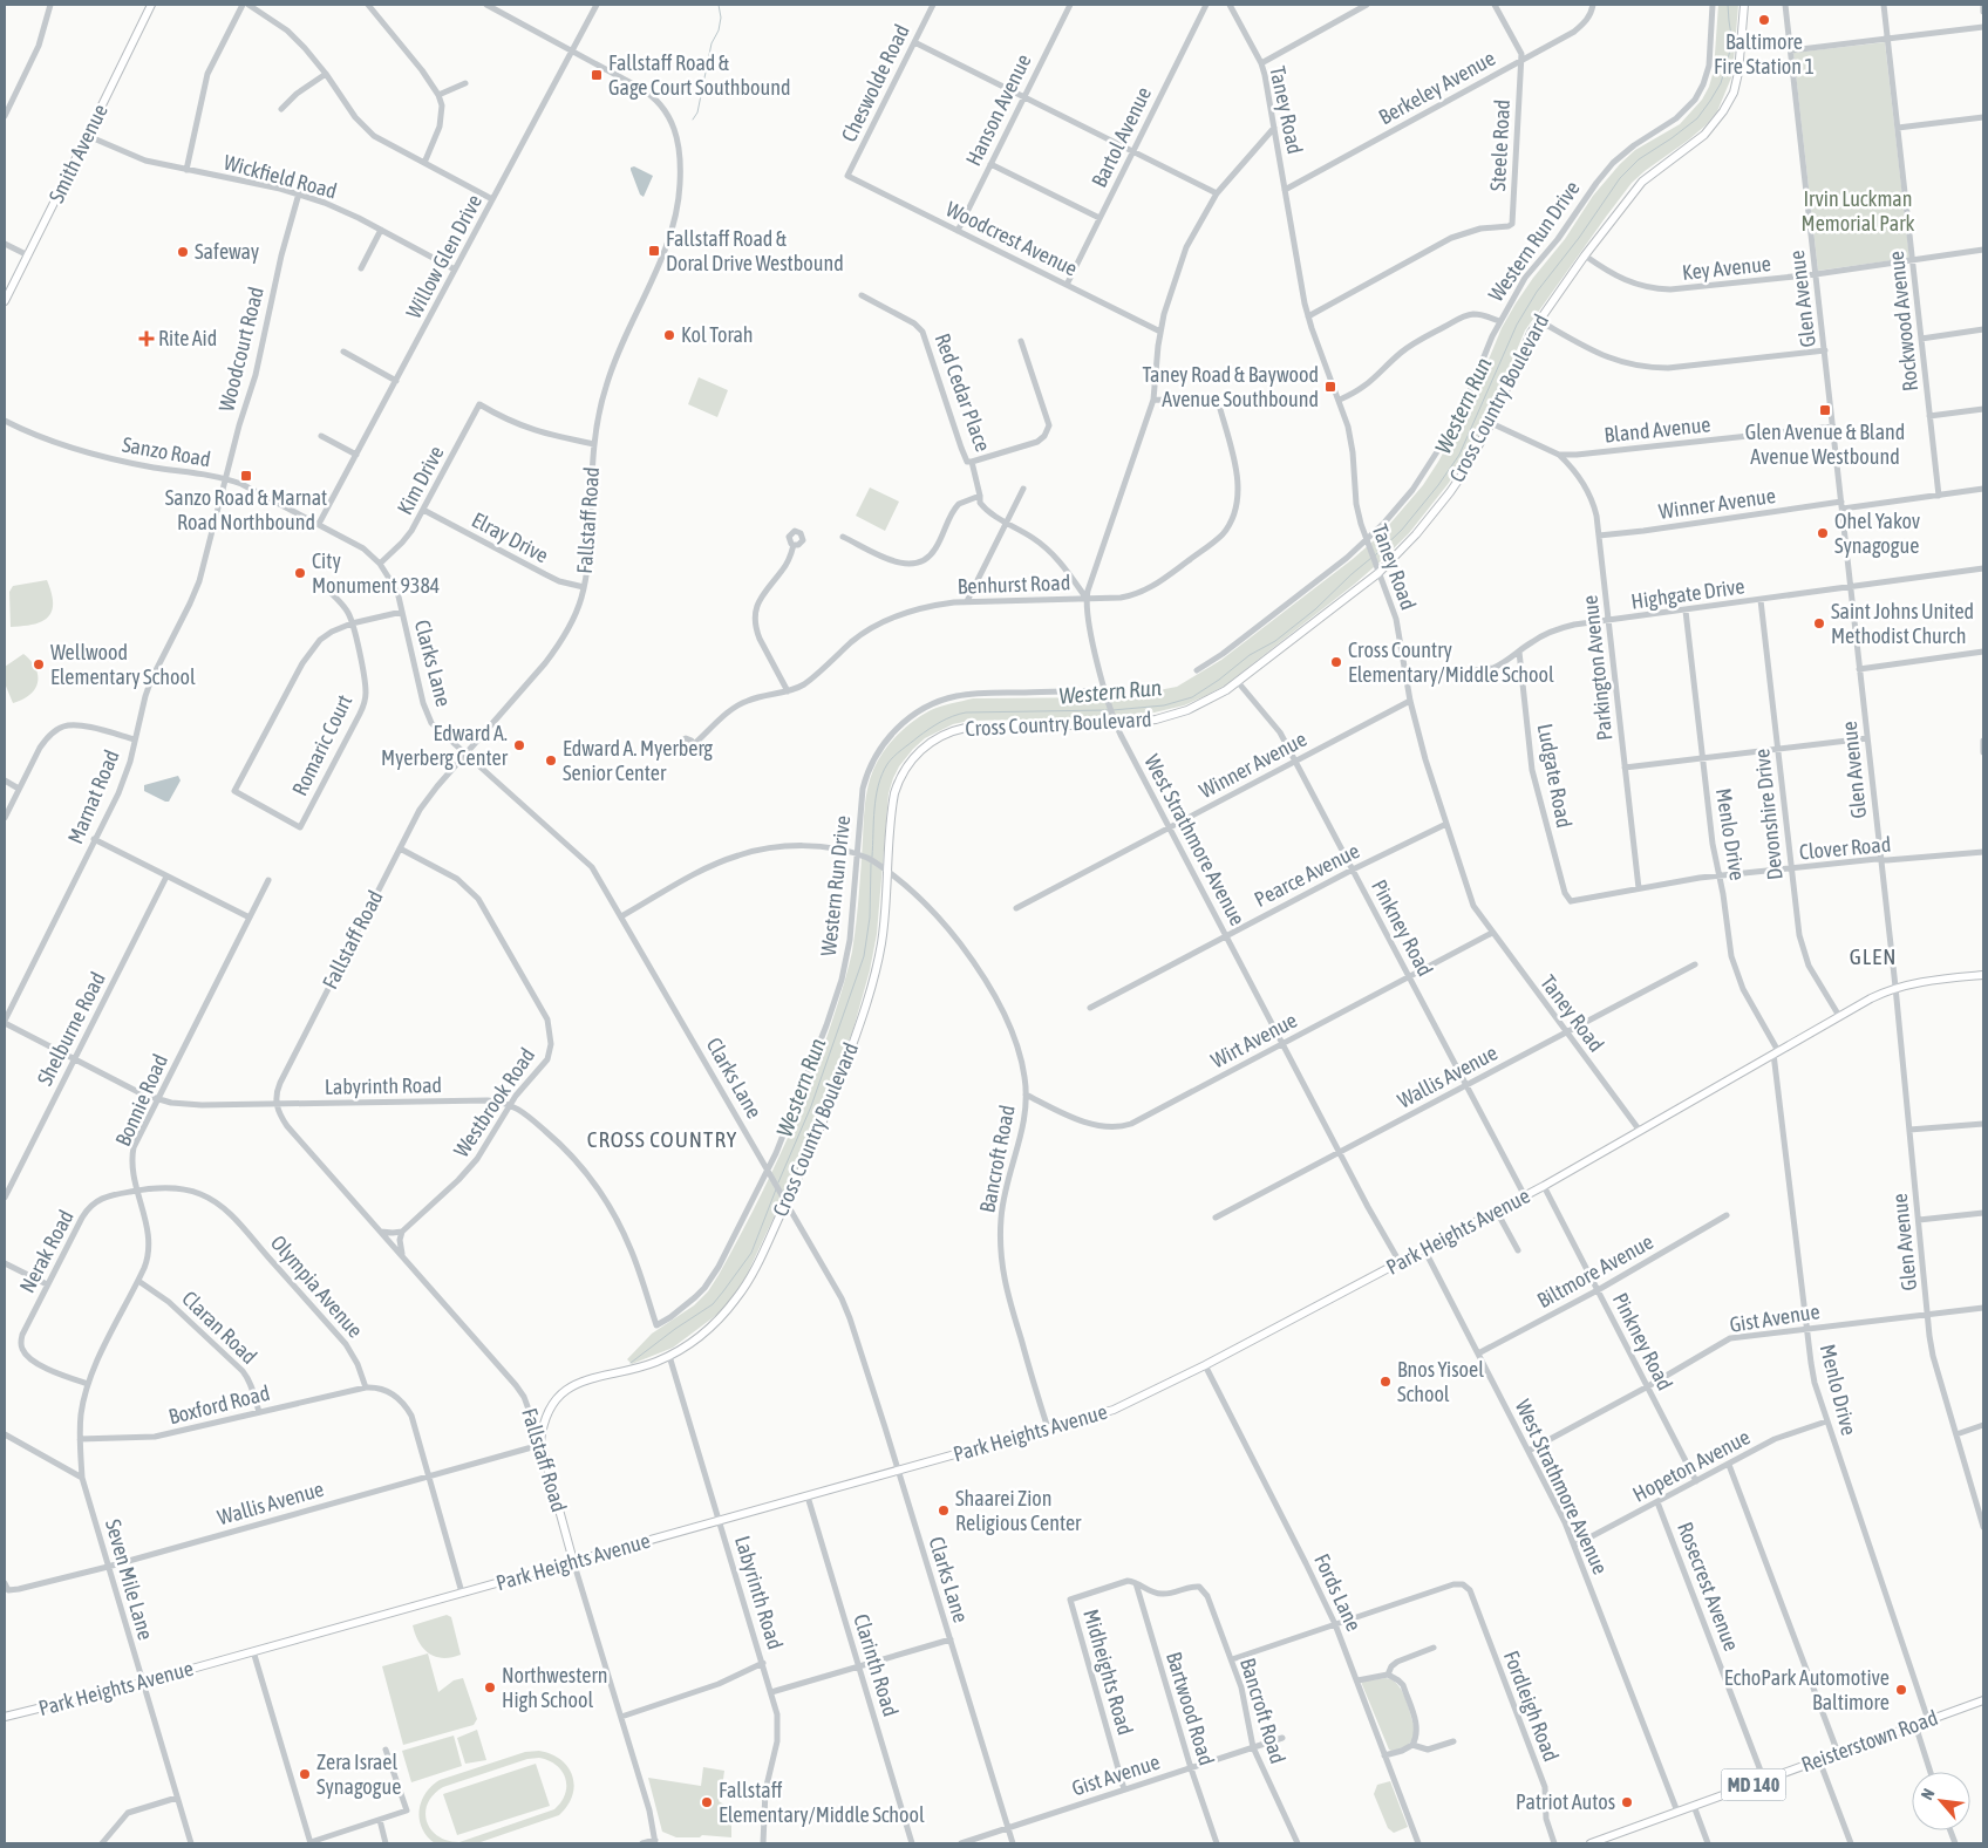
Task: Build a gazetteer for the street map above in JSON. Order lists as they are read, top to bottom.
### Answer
{
  "streets": {
    "main road": [
      "Smith Avenue",
      "Cross Country Boulevard",
      "Fallstaff Road",
      "Park Heights Avenue",
      "Reisterstown Road",
      "MD 140"
    ],
    "street": [
      "Cheswolde Road",
      "Berkeley Avenue",
      "Hanson Avenue",
      "Taney Road",
      "Bartol Avenue",
      "Steele Road",
      "Wickfield Road",
      "Woodcrest Avenue",
      "Western Run Drive",
      "Willow Glen Drive",
      "Key Avenue",
      "Glen Avenue",
      "Rockwood Avenue",
      "Woodcourt Road",
      "Red Cedar Place",
      "Bland Avenue",
      "Sanzo Road",
      "Kim Drive",
      "Winner Avenue",
      "Elray Drive",
      "Benhurst Road",
      "Highgate Drive",
      "Clarks Lane",
      "Parkington Avenue",
      "Romaric Court",
      "Ludgate Road",
      "Marnat Road",
      "Devonshire Drive",
      "Menlo Drive",
      "West Strathmore Avenue",
      "Clover Road",
      "Pearce Avenue",
      "Pinkney Road",
      "Shelburne Road",
      "Wirt Avenue",
      "Wallis Avenue",
      "Labyrinth Road",
      "Bonnie Road",
      "Westbrook Road",
      "Bancroft Road",
      "Nerak Road",
      "Biltmore Avenue",
      "Olympia Avenue",
      "Gist Avenue",
      "Claran Road",
      "Boxford Road",
      "Hopeton Avenue",
      "Seven Mile Lane",
      "Rosecrest Avenue",
      "Fords Lane",
      "Clarinth Road",
      "Midheights Road",
      "Fordleigh Road",
      "Bartwood Road"
    ]
  },
  "crossings": [
    ["Cheswolde Road", "Woodcrest Avenue"],
    ["Berkeley Avenue", "Taney Road"],
    ["Berkeley Avenue", "Steele Road"],
    ["Hanson Avenue", "Woodcrest Avenue"],
    ["Taney Road", "Steele Road"],
    ["Taney Road", "Western Run Drive"],
    ["Taney Road", "Cross Country Boulevard"],
    ["Taney Road", "Winner Avenue"],
    ["Taney Road", "Highgate Drive"],
    ["Taney Road", "West Strathmore Avenue"],
    ["Taney Road", "Pearce Avenue"],
    ["Taney Road", "Wirt Avenue"],
    ["Taney Road", "Wallis Avenue"],
    ["Taney Road", "Park Heights Avenue"],
    ["Bartol Avenue", "Woodcrest Avenue"],
    ["Smith Avenue", "Wickfield Road"],
    ["Wickfield Road", "Willow Glen Drive"],
    ["Wickfield Road", "Woodcourt Road"],
    ["Woodcrest Avenue", "West Strathmore Avenue"],
    ["Western Run Drive", "Clarks Lane"],
    ["Western Run Drive", "West Strathmore Avenue"],
    ["Western Run Drive", "Labyrinth Road"],
    ["Western Run Drive", "Bancroft Road"],
    ["Willow Glen Drive", "Sanzo Road"],
    ["Willow Glen Drive", "Fallstaff Road"],
    ["Willow Glen Drive", "Clarks Lane"],
    ["Key Avenue", "Glen Avenue"],
    ["Key Avenue", "Rockwood Avenue"],
    ["Key Avenue", "Cross Country Boulevard"],
    ["Glen Avenue", "Bland Avenue"],
    ["Glen Avenue", "Winner Avenue"],
    ["Glen Avenue", "Highgate Drive"],
    ["Glen Avenue", "Clover Road"],
    ["Glen Avenue", "Park Heights Avenue"],
    ["Glen Avenue", "Gist Avenue"],
    ["Rockwood Avenue", "Winner Avenue"],
    ["Woodcourt Road", "Sanzo Road"],
    ["Woodcourt Road", "Marnat Road"],
    ["Red Cedar Place", "Benhurst Road"],
    ["Red Cedar Place", "West Strathmore Avenue"],
    ["Cross Country Boulevard", "Bland Avenue"],
    ["Cross Country Boulevard", "Fallstaff Road"],
    ["Cross Country Boulevard", "Clarks Lane"],
    ["Cross Country Boulevard", "West Strathmore Avenue"],
    ["Cross Country Boulevard", "Pinkney Road"],
    ["Cross Country Boulevard", "Wallis Avenue"],
    ["Cross Country Boulevard", "Labyrinth Road"],
    ["Cross Country Boulevard", "Bancroft Road"],
    ["Bland Avenue", "Parkington Avenue"],
    ["Sanzo Road", "Clarks Lane"],
    ["Sanzo Road", "Marnat Road"],
    ["Kim Drive", "Fallstaff Road"],
    ["Kim Drive", "Elray Drive"],
    ["Kim Drive", "Clarks Lane"],
    ["Winner Avenue", "Parkington Avenue"],
    ["Winner Avenue", "West Strathmore Avenue"],
    ["Winner Avenue", "Pinkney Road"],
    ["Fallstaff Road", "Elray Drive"],
    ["Fallstaff Road", "Clarks Lane"],
    ["Fallstaff Road", "Wallis Avenue"],
    ["Fallstaff Road", "Labyrinth Road"],
    ["Fallstaff Road", "Westbrook Road"],
    ["Fallstaff Road", "Park Heights Avenue"],
    ["Benhurst Road", "West Strathmore Avenue"],
    ["Highgate Drive", "Parkington Avenue"],
    ["Highgate Drive", "Ludgate Road"],
    ["Highgate Drive", "Devonshire Drive"],
    ["Highgate Drive", "Menlo Drive"],
    ["Clarks Lane", "Bancroft Road"],
    ["Clarks Lane", "Park Heights Avenue"],
    ["Clarks Lane", "Gist Avenue"],
    ["Parkington Avenue", "Clover Road"],
    ["Ludgate Road", "Clover Road"],
    ["Marnat Road", "Labyrinth Road"],
    ["Devonshire Drive", "Clover Road"],
    ["Devonshire Drive", "Park Heights Avenue"],
    ["Menlo Drive", "Clover Road"],
    ["Menlo Drive", "Park Heights Avenue"],
    ["Menlo Drive", "Gist Avenue"],
    ["Menlo Drive", "Hopeton Avenue"],
    ["Menlo Drive", "Reisterstown Road"],
    ["West Strathmore Avenue", "Pearce Avenue"],
    ["West Strathmore Avenue", "Wirt Avenue"],
    ["West Strathmore Avenue", "Wallis Avenue"],
    ["West Strathmore Avenue", "Park Heights Avenue"],
    ["West Strathmore Avenue", "Biltmore Avenue"],
    ["West Strathmore Avenue", "Gist Avenue"],
    ["West Strathmore Avenue", "Hopeton Avenue"],
    ["West Strathmore Avenue", "Reisterstown Road"],
    ["Pearce Avenue", "Pinkney Road"],
    ["Pinkney Road", "Wirt Avenue"],
    ["Pinkney Road", "Wallis Avenue"],
    ["Pinkney Road", "Park Heights Avenue"],
    ["Pinkney Road", "Biltmore Avenue"],
    ["Pinkney Road", "Gist Avenue"],
    ["Pinkney Road", "Hopeton Avenue"],
    ["Shelburne Road", "Labyrinth Road"],
    ["Wirt Avenue", "Bancroft Road"],
    ["Wallis Avenue", "Seven Mile Lane"],
    ["Labyrinth Road", "Bonnie Road"],
    ["Labyrinth Road", "Westbrook Road"],
    ["Labyrinth Road", "Park Heights Avenue"],
    ["Bonnie Road", "Nerak Road"],
    ["Bonnie Road", "Olympia Avenue"],
    ["Bonnie Road", "Claran Road"],
    ["Bonnie Road", "Boxford Road"],
    ["Bonnie Road", "Seven Mile Lane"],
    ["Bancroft Road", "Park Heights Avenue"],
    ["Bancroft Road", "Gist Avenue"],
    ["Bancroft Road", "Midheights Road"],
    ["Bancroft Road", "Bartwood Road"],
    ["Park Heights Avenue", "Seven Mile Lane"],
    ["Park Heights Avenue", "Fords Lane"],
    ["Park Heights Avenue", "Clarinth Road"],
    ["Nerak Road", "Olympia Avenue"],
    ["Olympia Avenue", "Boxford Road"],
    ["Gist Avenue", "Midheights Road"],
    ["Gist Avenue", "Bartwood Road"],
    ["Claran Road", "Boxford Road"],
    ["Hopeton Avenue", "Rosecrest Avenue"],
    ["Rosecrest Avenue", "Reisterstown Road"],
    ["Fords Lane", "Fordleigh Road"],
    ["Midheights Road", "Bartwood Road"]
  ],
  "districts": ["GLEN", "CROSS COUNTRY"],
  "water": ["Western Run"],
  "parks": ["Irvin Luckman Memorial Park"],
  "places": {
    "other": [
      "Baltimore Fire Station 1",
      "Safeway",
      "Kol Torah",
      "Ohel Yakov Synagogue",
      "City Monument 9384",
      "Saint Johns United Methodist Church",
      "Cross Country Elementary/Middle School",
      "Wellwood Elementary School",
      "Edward A. Myerberg Center",
      "Edward A. Myerberg Senior Center",
      "Bnos Yisoel School",
      "Shaarei Zion Religious Center",
      "Northwestern High School",
      "EchoPark Automotive Baltimore",
      "Zera Israel Synagogue",
      "Fallstaff Elementary/Middle School",
      "Patriot Autos"
    ],
    "transit": [
      "Fallstaff Road & Gage Court Southbound",
      "Fallstaff Road & Doral Drive Westbound",
      "Taney Road & Baywood Avenue Southbound",
      "Glen Avenue & Bland Avenue Westbound",
      "Sanzo Road & Marnat Road Northbound"
    ],
    "health": ["Rite Aid"]
  },
  "north": "top left"
}
